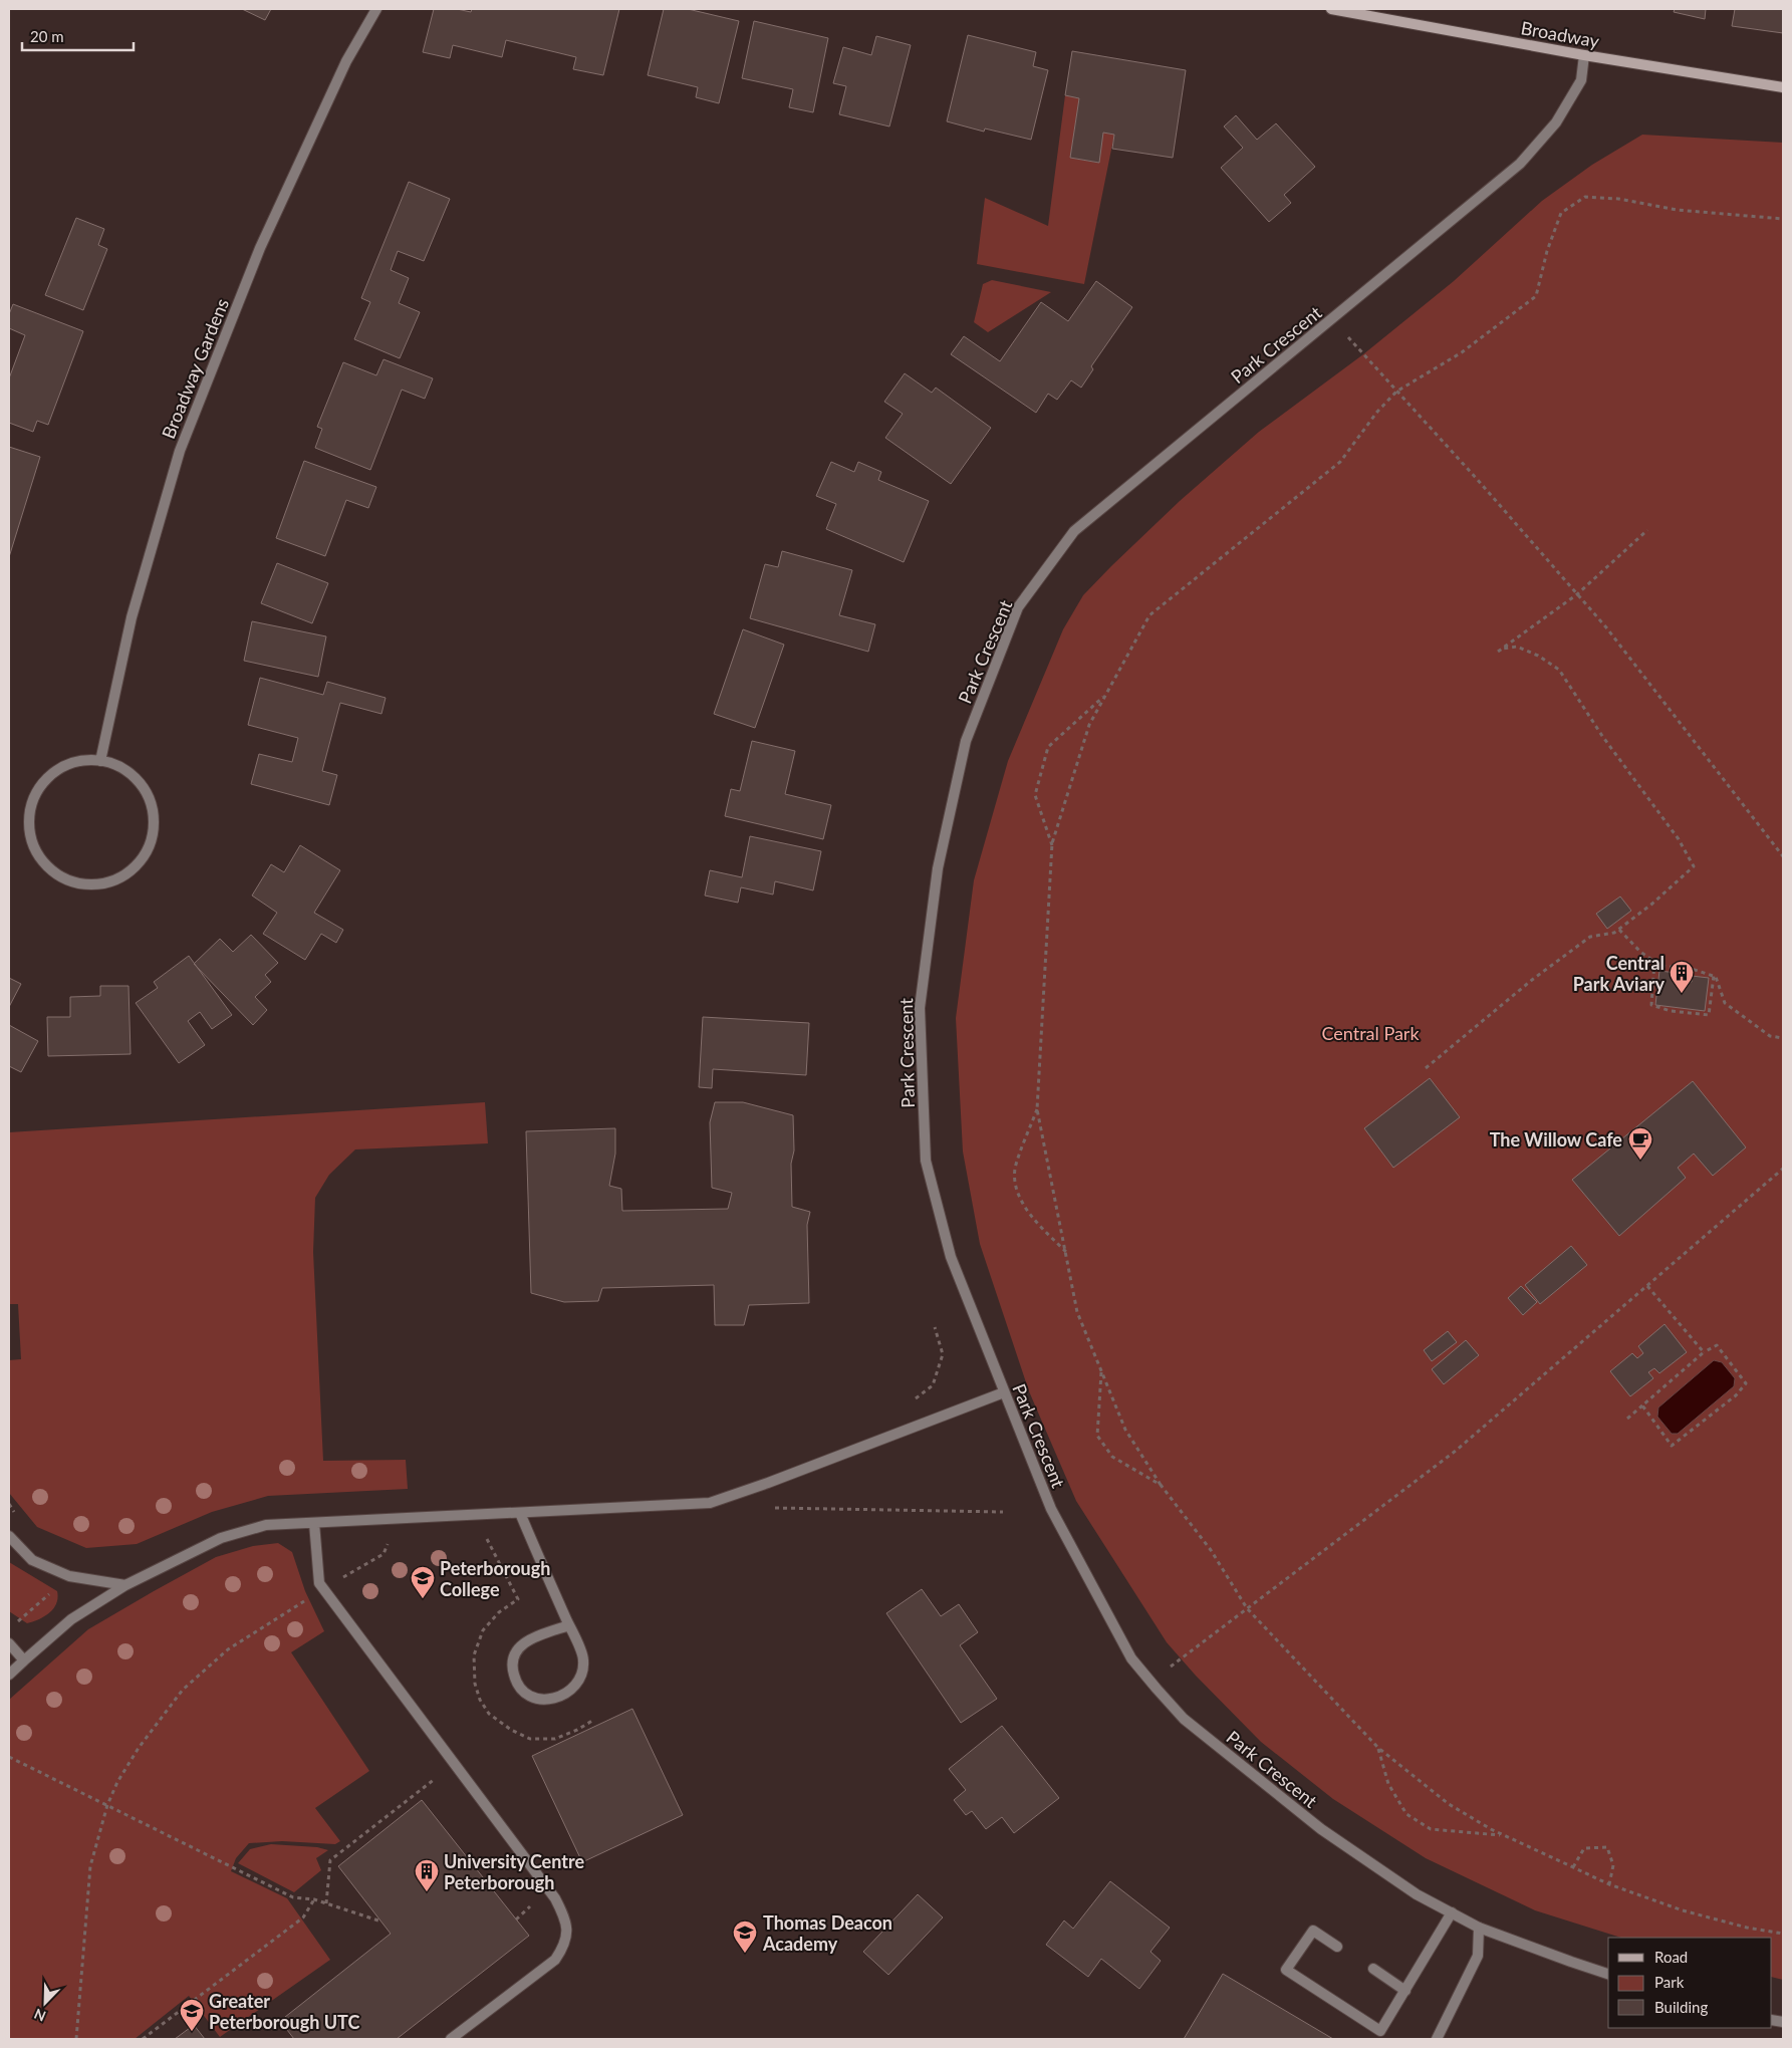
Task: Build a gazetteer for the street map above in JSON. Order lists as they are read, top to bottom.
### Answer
{
  "streets": {
    "street": ["Broadway", "Park Crescent", "Broadway Gardens"]
  },
  "crossings": [
    ["Broadway", "Park Crescent"]
  ],
  "parks": ["Central Park"],
  "places": {
    "building": ["Central Park Aviary", "University Centre Peterborough"],
    "cafe": ["The Willow Cafe"],
    "school or university": ["Peterborough College", "Thomas Deacon Academy", "Greater Peterborough UTC"]
  },
  "legend": ["Road", "Park", "Building"],
  "scale_bar": "20 m",
  "north": "bottom left"
}
